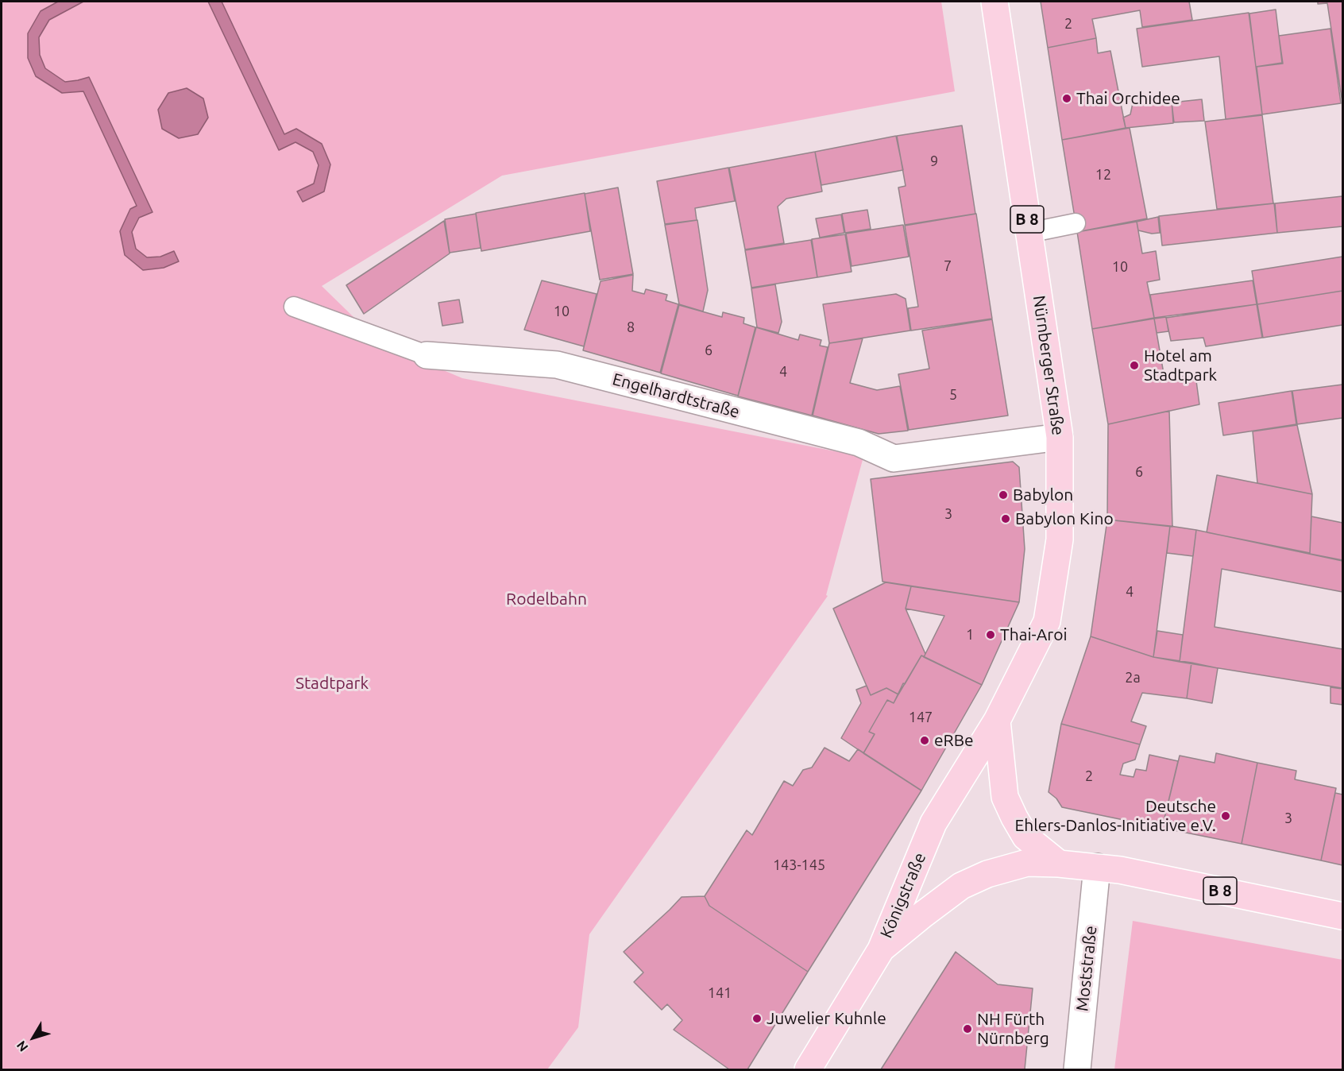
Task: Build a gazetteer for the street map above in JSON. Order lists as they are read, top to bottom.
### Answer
{
  "streets": {
    "main road": ["B 8", "Nürnberger Straße", "Königstraße"],
    "street": ["Engelhardtstraße", "Moststraße"]
  },
  "crossings": [
    ["B 8", "Königstraße"],
    ["B 8", "Moststraße"],
    ["Nürnberger Straße", "Engelhardtstraße"],
    ["Nürnberger Straße", "Königstraße"]
  ],
  "parks": ["Rodelbahn", "Stadtpark"],
  "places": [
    "Thai Orchidee",
    "Hotel am Stadtpark",
    "Babylon",
    "Babylon Kino",
    "Thai-Aroi",
    "eRBe",
    "Deutsche Ehlers-Danlos-Initiative e.V.",
    "Juwelier Kuhnle",
    "NH Fürth Nürnberg"
  ],
  "house_numbers": [
    "2",
    "9",
    "12",
    "7",
    "10",
    "10",
    "8",
    "6",
    "4",
    "5",
    "6",
    "3",
    "4",
    "1",
    "2a",
    "147",
    "2",
    "3",
    "143-145",
    "141"
  ],
  "north": "bottom left"
}
